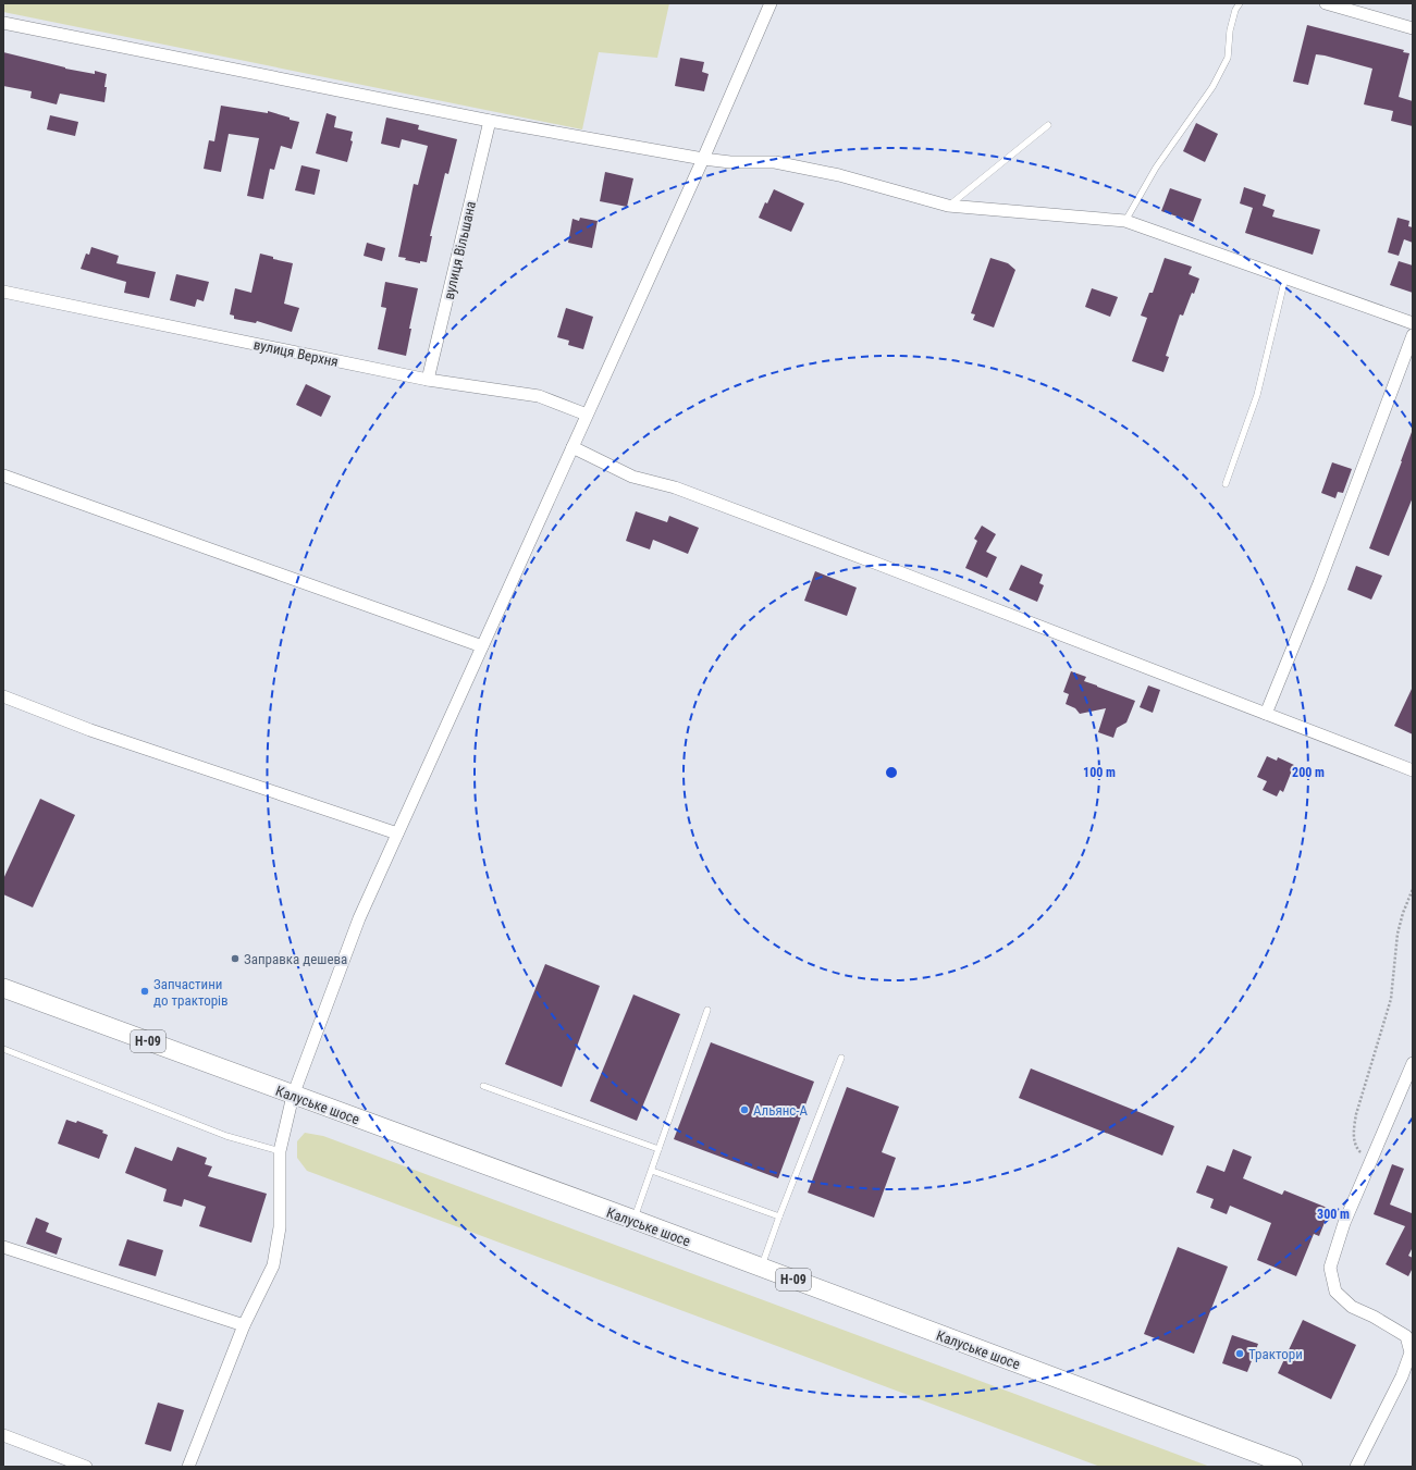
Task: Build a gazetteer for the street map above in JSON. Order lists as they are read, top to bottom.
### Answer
{
  "streets": {
    "main road": ["Н-09", "Калуське шосе"],
    "street": ["вулиця Вільшана", "вулиця Верхня"]
  },
  "crossings": [
    ["вулиця Вільшана", "вулиця Верхня"]
  ],
  "places": [
    "Заправка дешева",
    "Запчастини до тракторів",
    "Альянс-А",
    "Трактори"
  ],
  "rings": ["100 m", "200 m", "300 m"]
}
